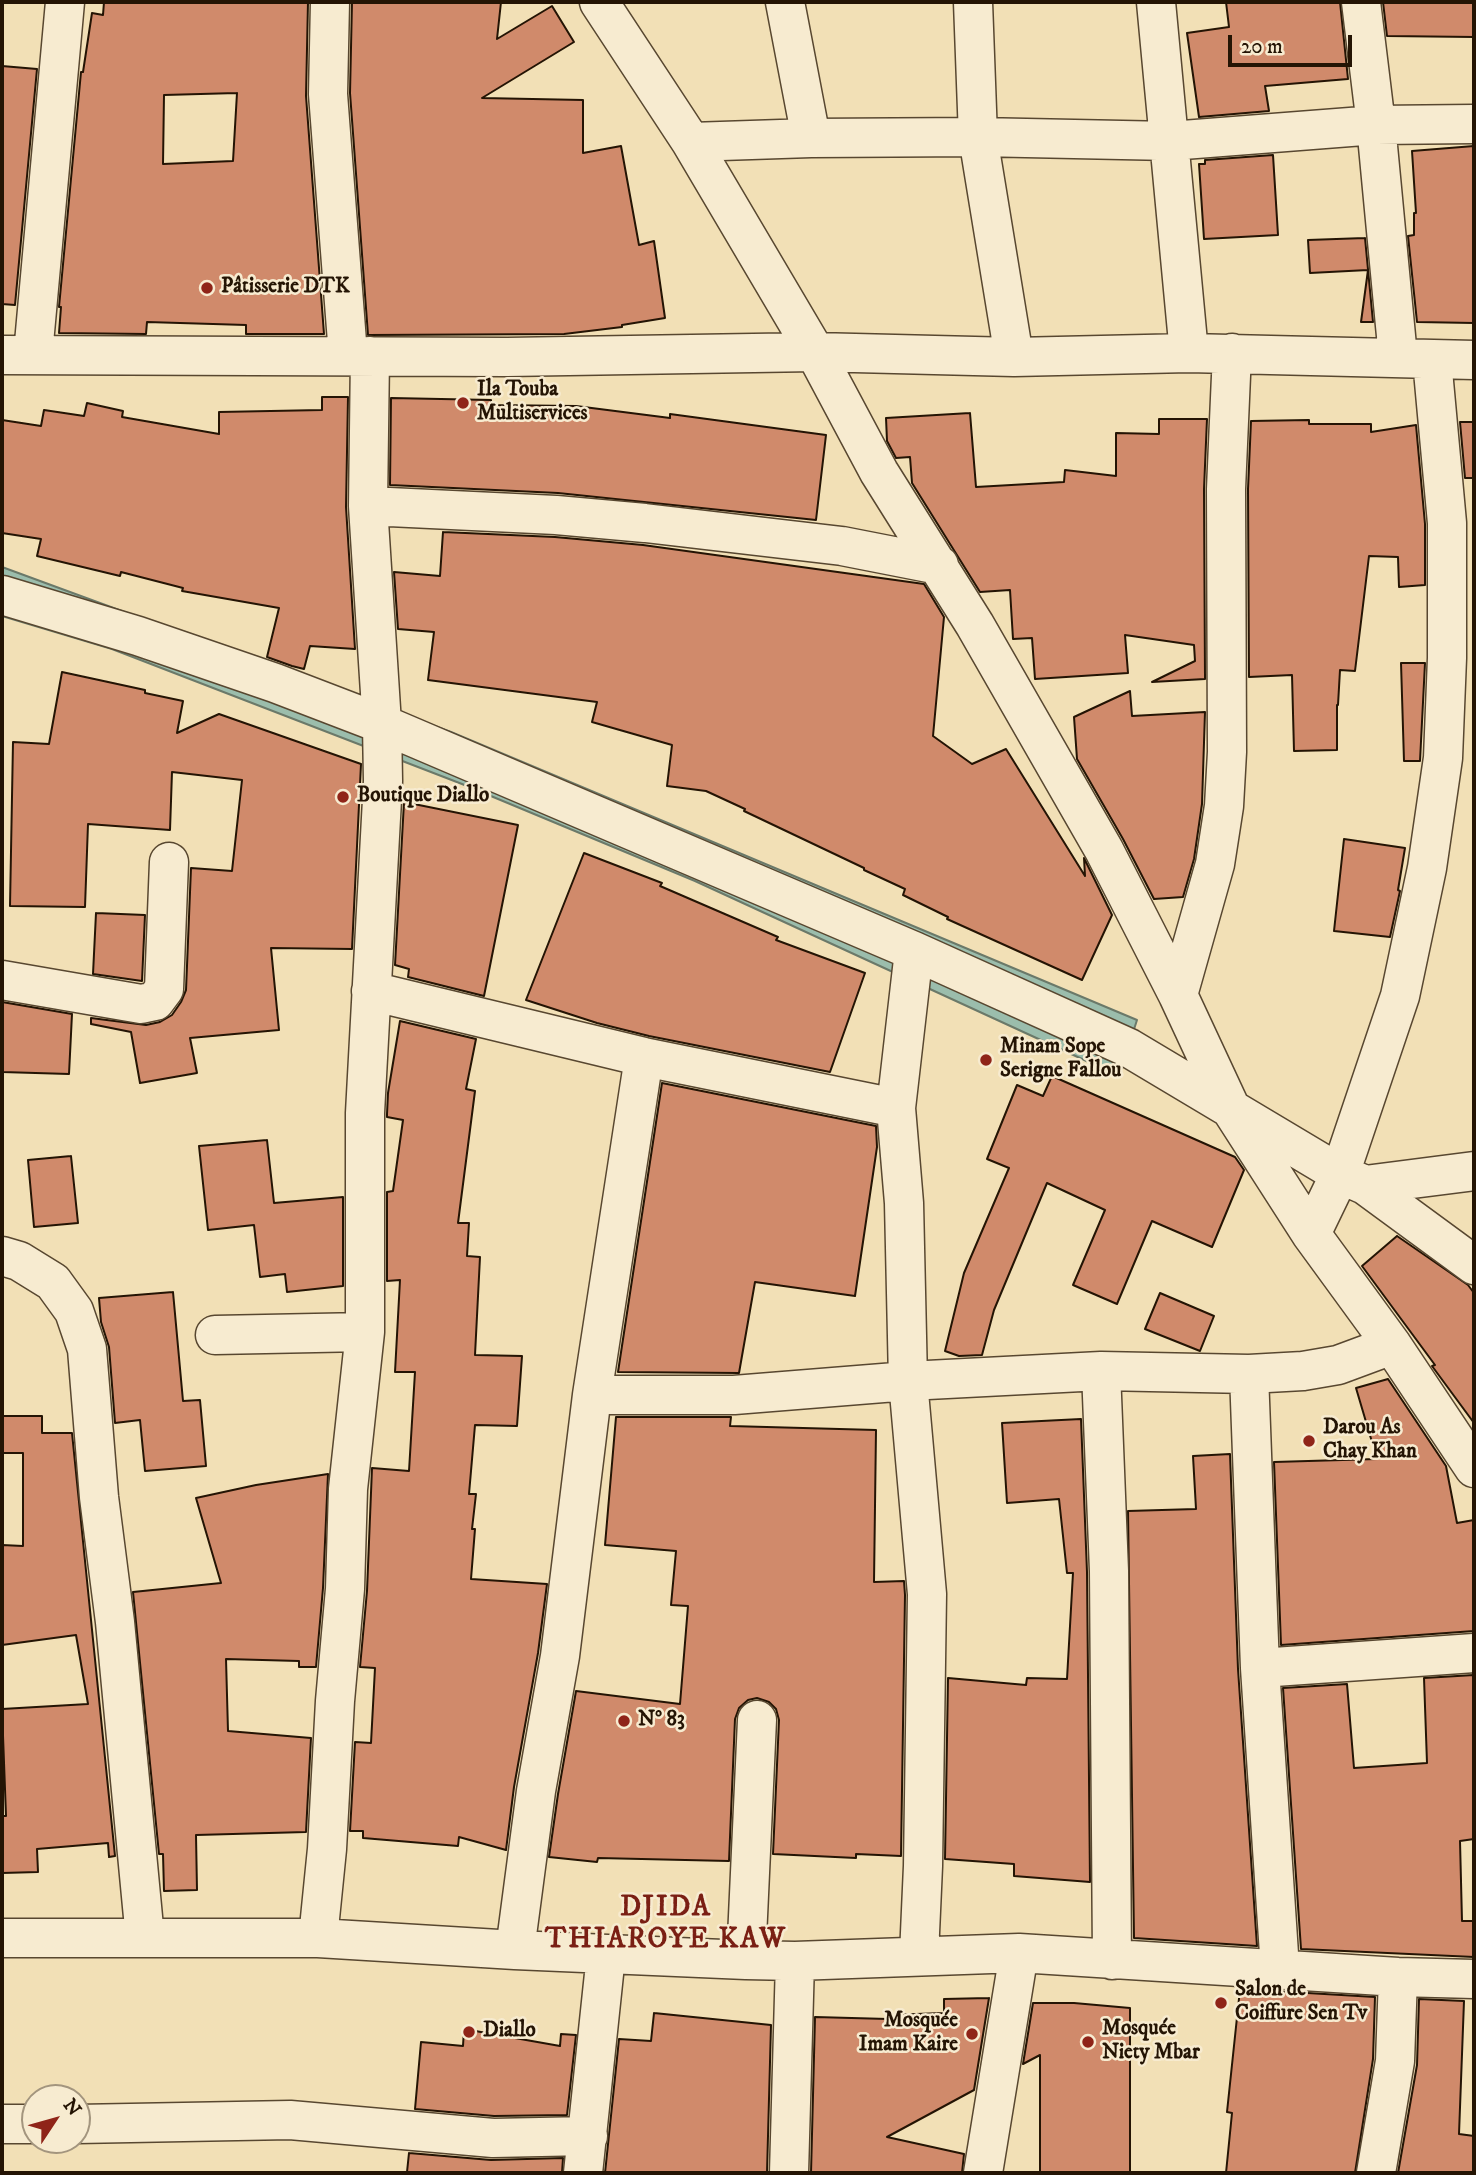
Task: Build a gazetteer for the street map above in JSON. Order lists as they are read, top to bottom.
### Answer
{
  "districts": ["DJIDA THIAROYE KAW"],
  "places": [
    "Pâtisserie DTK",
    "Ila Touba Multiservices",
    "Boutique Diallo",
    "Minam Sope Serigne Fallou",
    "Darou As Chay Khan",
    "N° 83",
    "Salon de Coiffure Sen Tv",
    "Diallo",
    "Mosquée Imam Kaire",
    "Mosquée Niety Mbar"
  ],
  "scale_bar": "20 m",
  "north": "top right"
}
